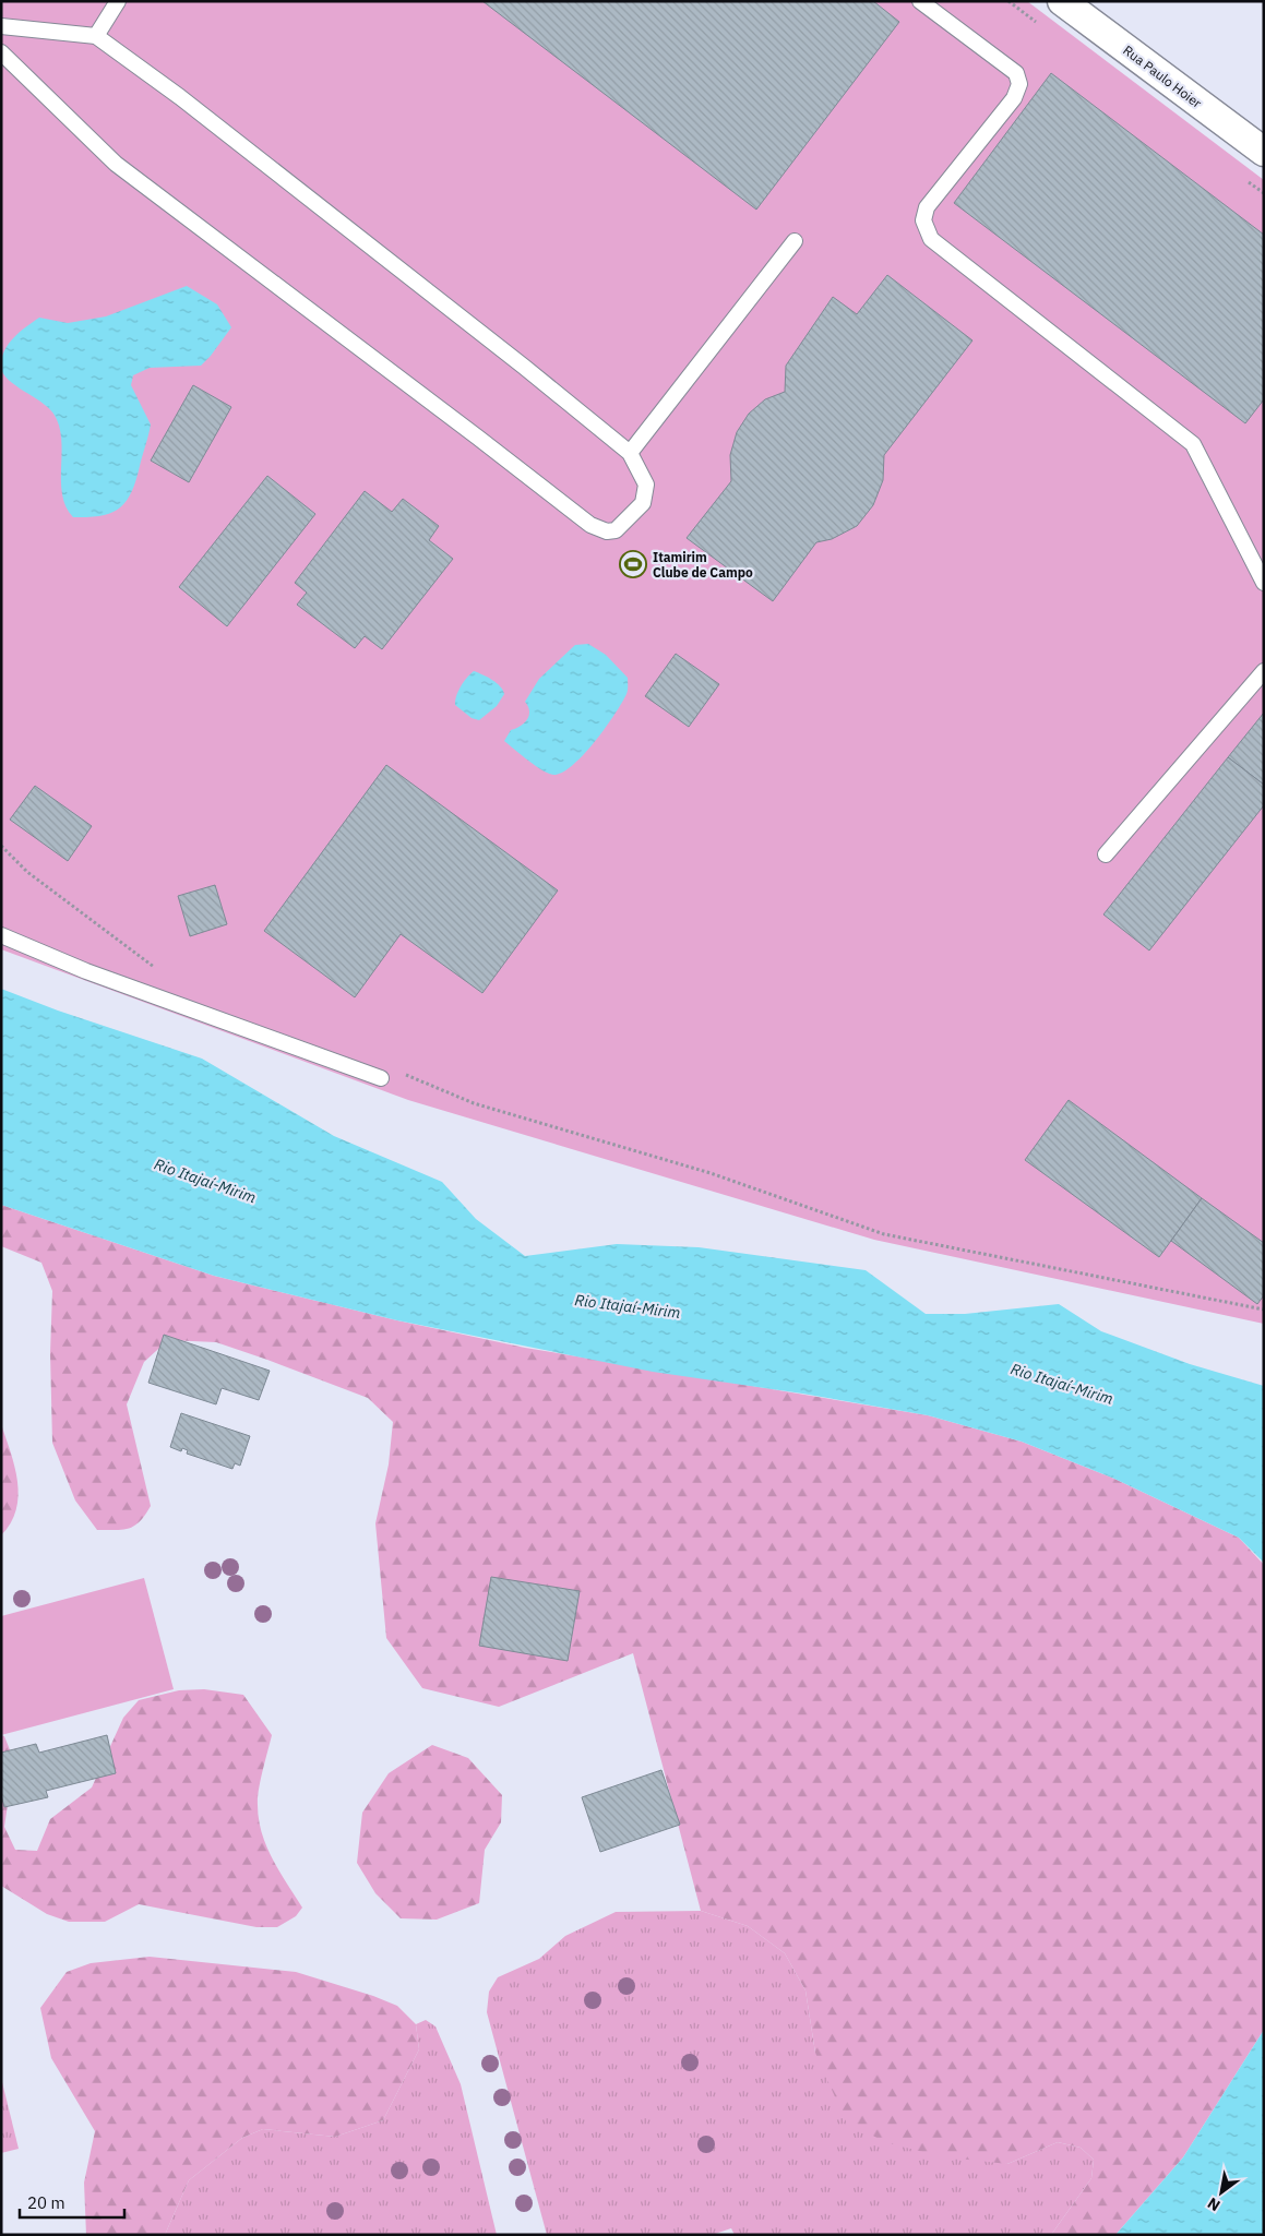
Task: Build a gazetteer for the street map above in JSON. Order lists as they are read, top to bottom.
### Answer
{
  "streets": {
    "street": ["Rua Paulo Hoier"]
  },
  "water": ["Rio Itajaí-Mirim"],
  "places": {
    "sports": ["Itamirim Clube de Campo"]
  },
  "scale_bar": "20 m",
  "north": "bottom left"
}
